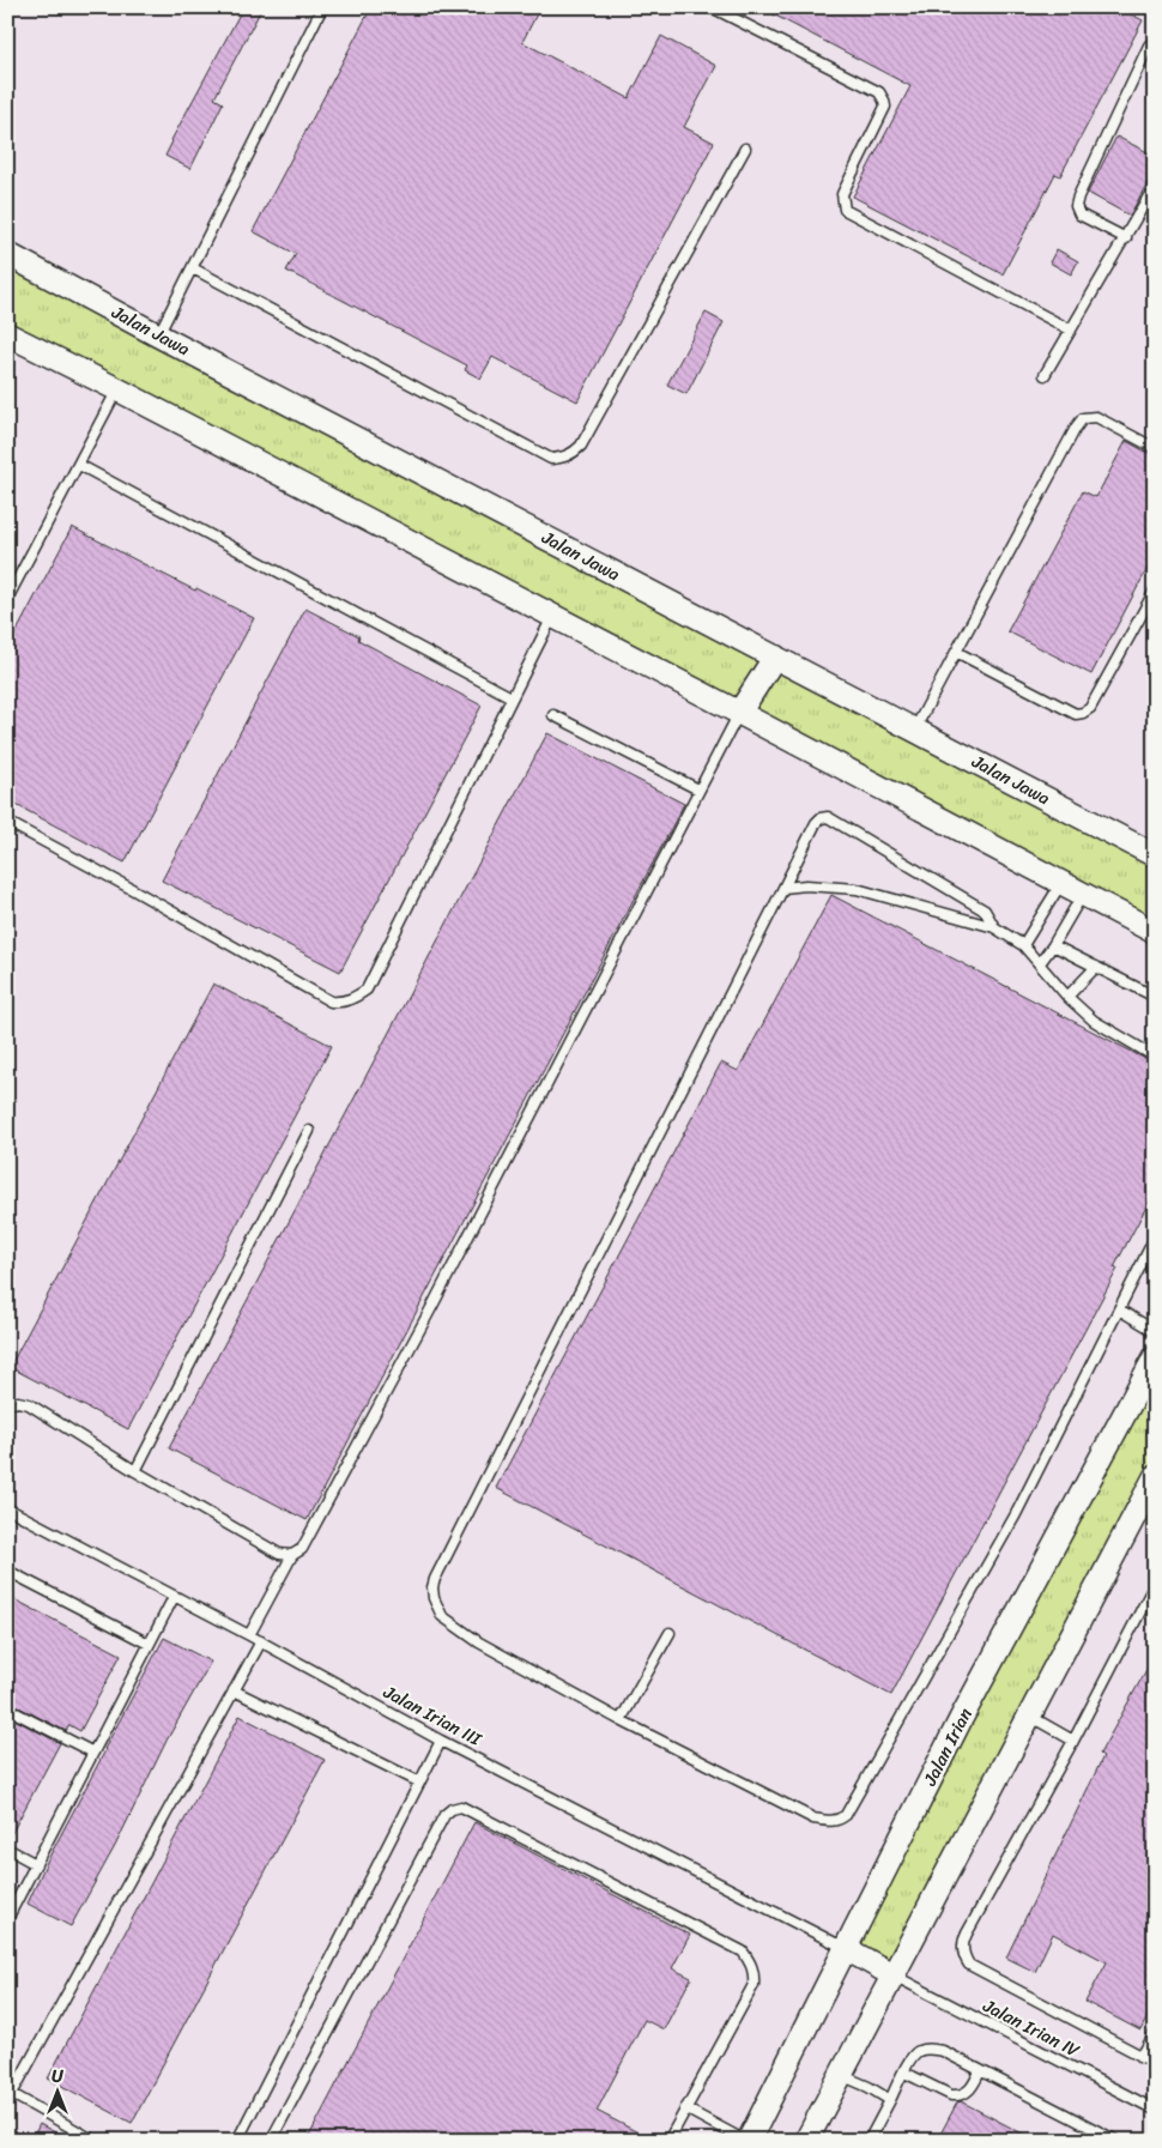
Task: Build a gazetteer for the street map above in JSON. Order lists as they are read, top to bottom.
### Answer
{
  "streets": {
    "street": ["Jalan Jawa", "Jalan Irian"],
    "lane": ["Jalan Irian III", "Jalan Irian IV"]
  },
  "crossings": [
    ["Jalan Irian III", "Jalan Irian"]
  ],
  "north": "top"
}
